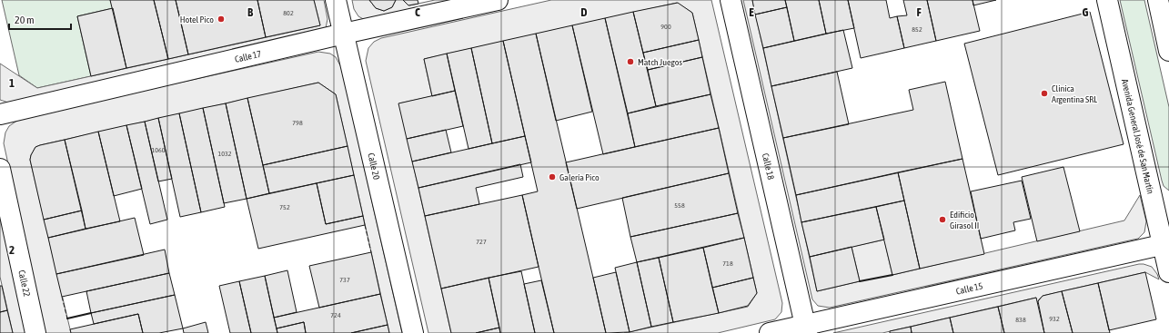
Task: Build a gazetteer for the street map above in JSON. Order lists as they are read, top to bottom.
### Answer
{
  "streets": {
    "street": [
      "Calle 17",
      "Avenida General José de San Martín",
      "Calle 20",
      "Calle 18",
      "Calle 22",
      "Calle 15"
    ]
  },
  "crossings": [
    ["Calle 17", "Calle 20"],
    ["Avenida General José de San Martín", "Calle 15"],
    ["Calle 18", "Calle 15"]
  ],
  "places": [
    "Hotel Pico",
    "Match Juegos",
    "Clinica Argentina SRL",
    "Galería Pico",
    "Edificio Girasol II"
  ],
  "house_numbers": [
    "802",
    "900",
    "852",
    "798",
    "1060",
    "1032",
    "558",
    "752",
    "727",
    "718",
    "737",
    "724",
    "932",
    "838"
  ],
  "scale_bar": "20 m",
  "grid": {
    "columns": [
      "B",
      "C",
      "D",
      "E",
      "F",
      "G"
    ],
    "rows": ["1", "2"]
  }
}
